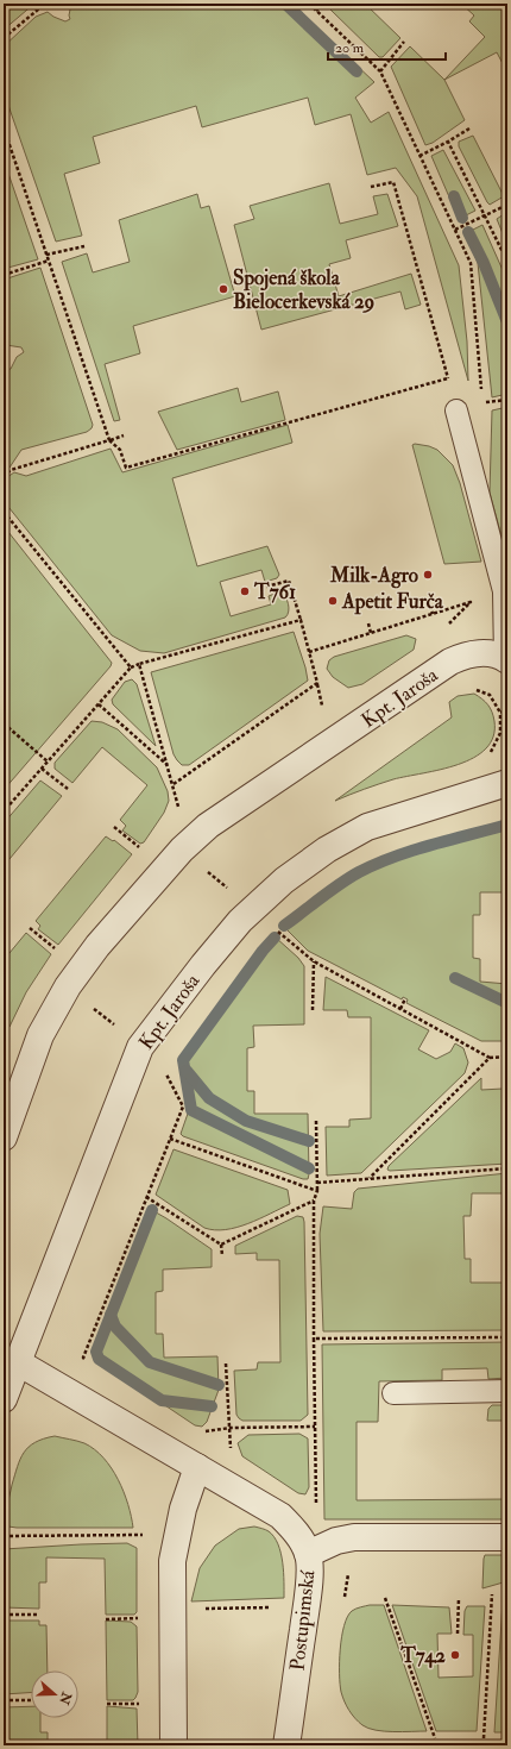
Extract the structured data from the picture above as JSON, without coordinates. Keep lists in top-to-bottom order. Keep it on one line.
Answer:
{"streets":{"street":["Kpt. Jaroša","Postupimská"]},"crossings":[["Kpt. Jaroša","Postupimská"]],"places":["Spojená škola Bielocerkevská 29","Milk-Agro","T761","Apetit Furča","T742"],"scale_bar":"20 m","north":"right"}
